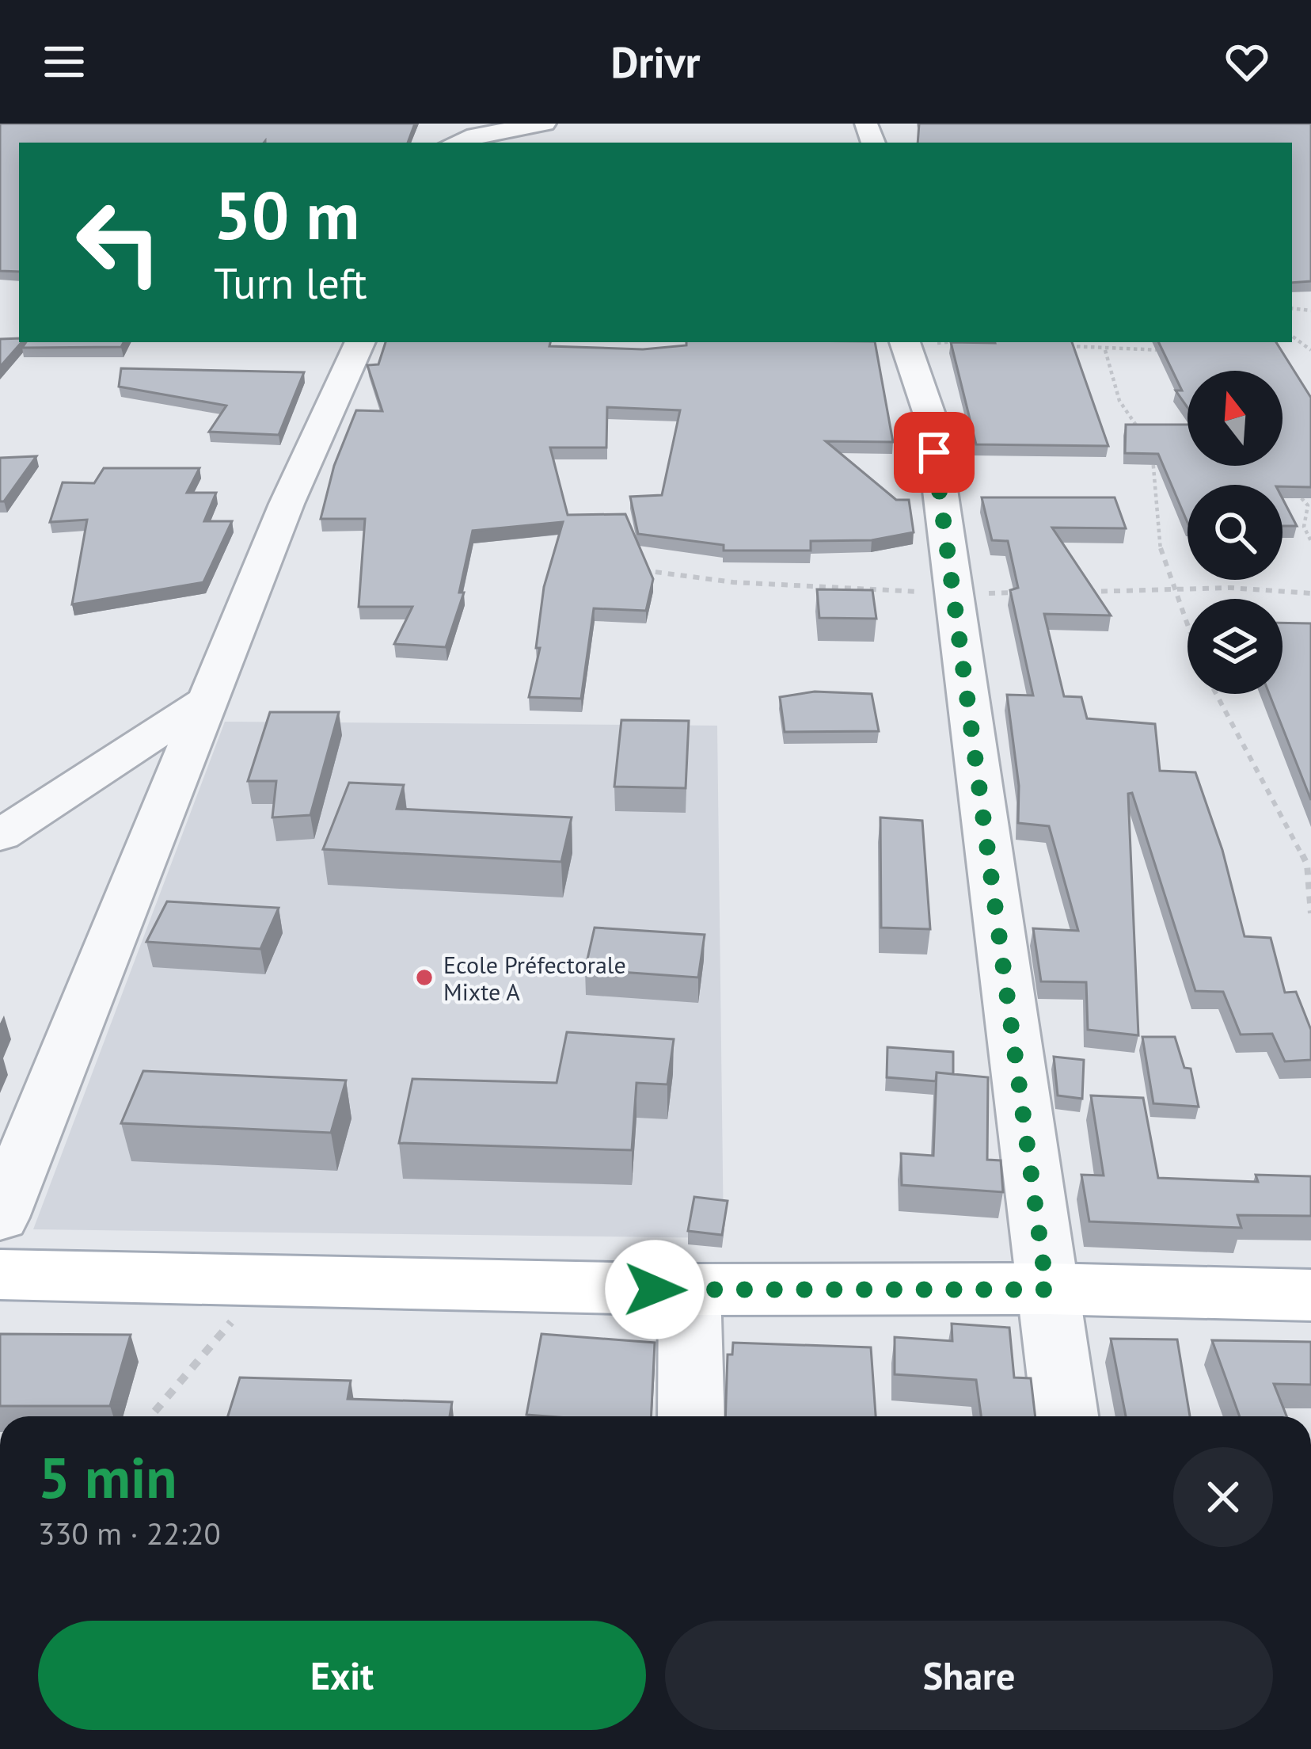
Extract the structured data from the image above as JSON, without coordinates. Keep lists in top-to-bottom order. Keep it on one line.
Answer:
{"places":["Ecole Préfectorale Mixte A"],"north":"top","page":{"header":"Drivr","turn":["50 m","Turn left"],"heading":["5 min","330 m · 22:20"],"buttons":["Exit","Share"]}}
